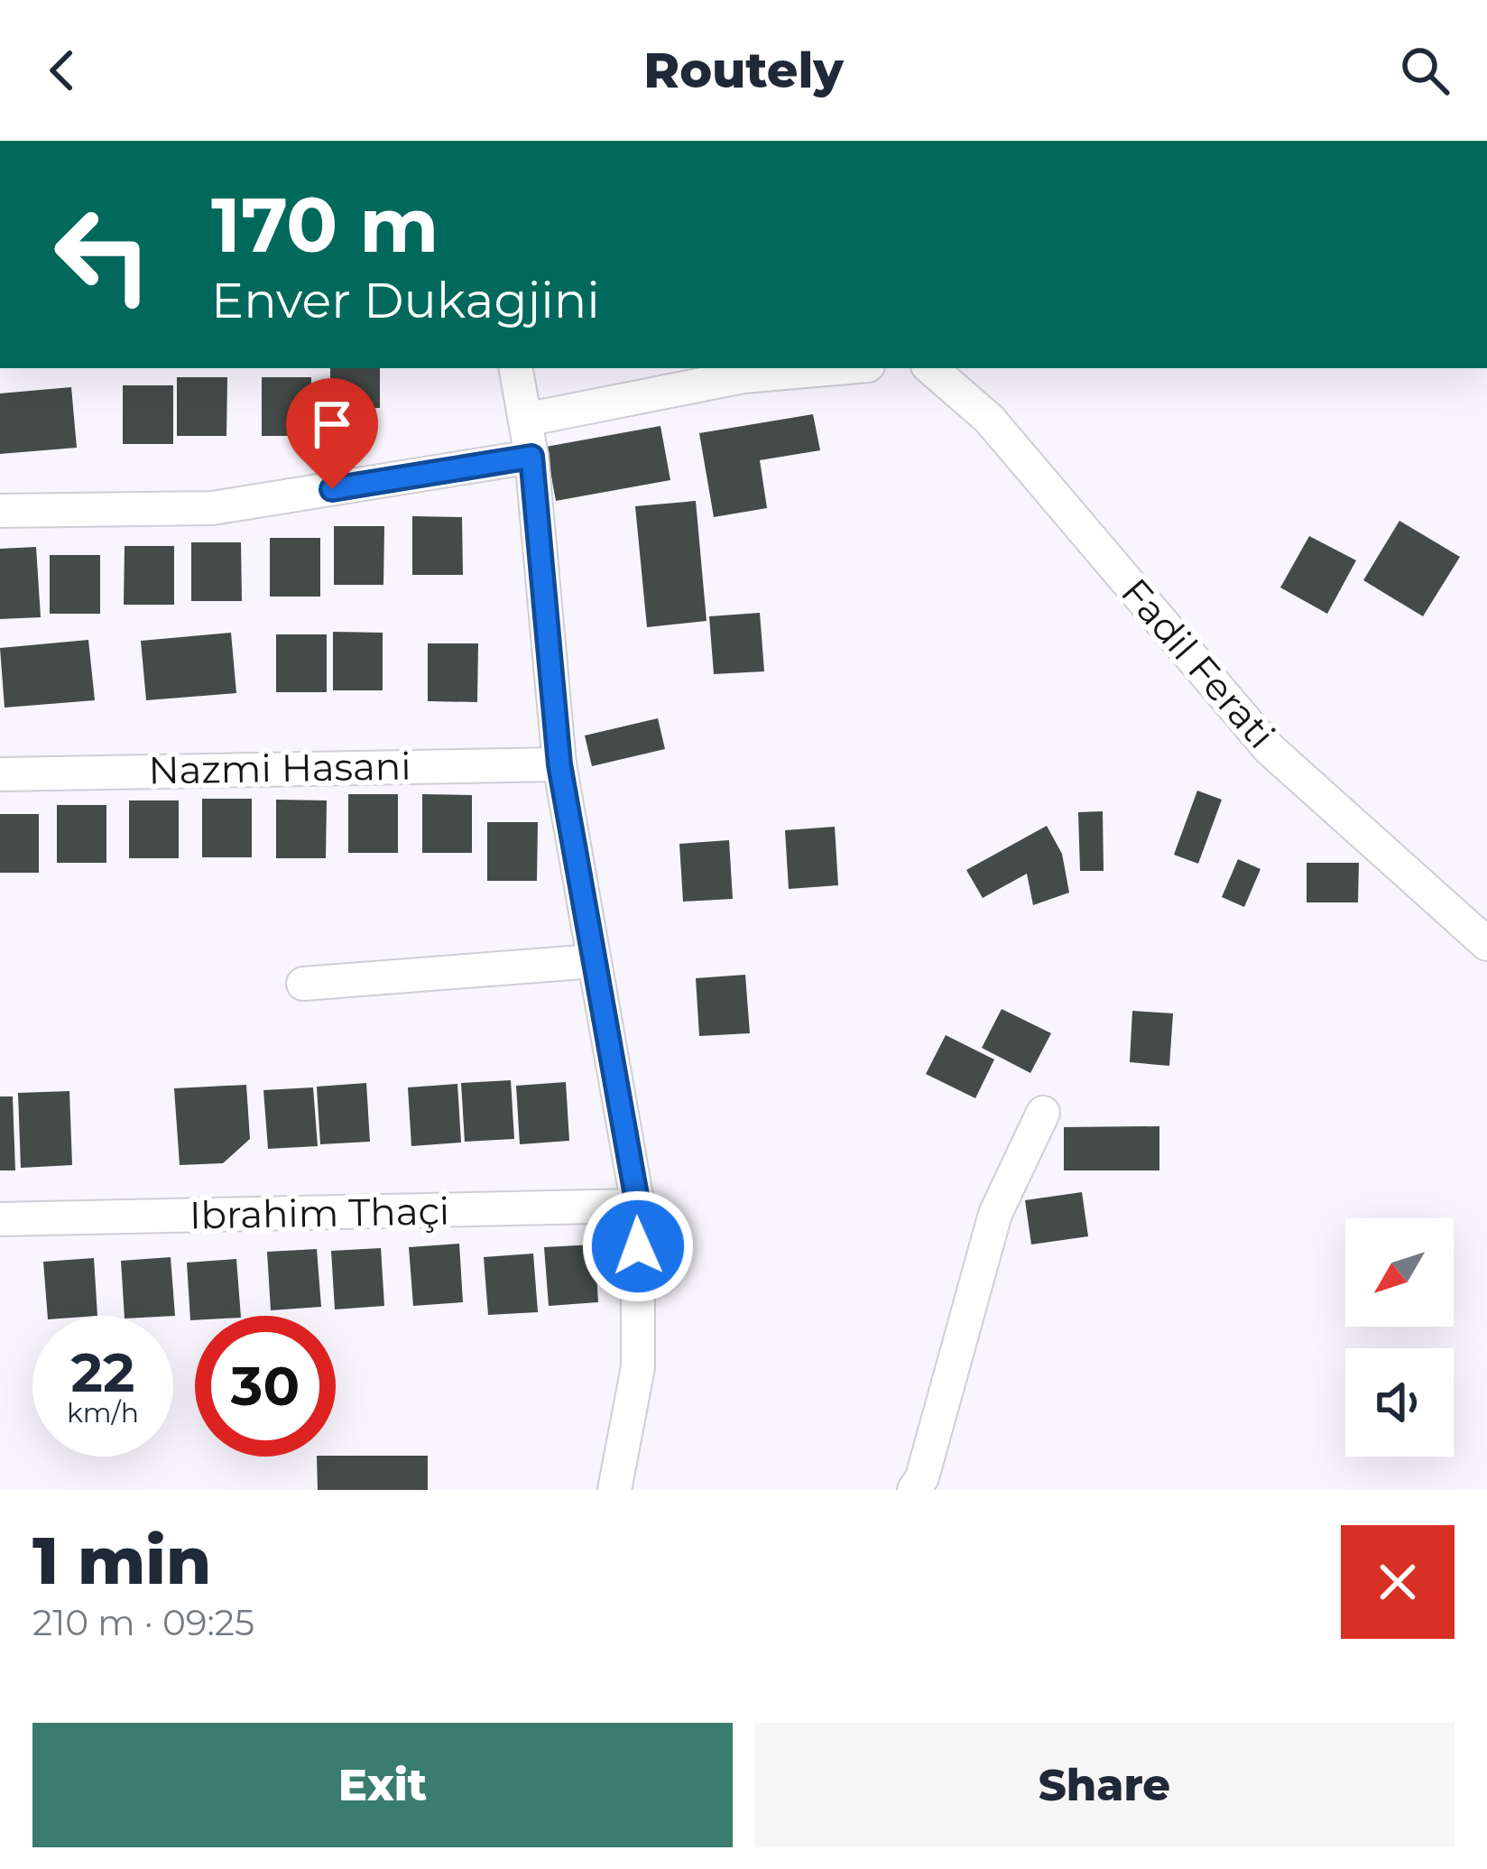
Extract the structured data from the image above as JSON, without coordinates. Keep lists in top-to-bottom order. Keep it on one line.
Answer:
{"streets":{"street":["Fadil Ferati","Nazmi Hasani","Ibrahim Thaçi"]},"north":"bottom left","page":{"header":"Routely","turn":["170 m","Enver Dukagjini"],"speed":"22 km/h","limit":"30","heading":["1 min","210 m · 09:25"],"buttons":["Exit","Share"]}}
